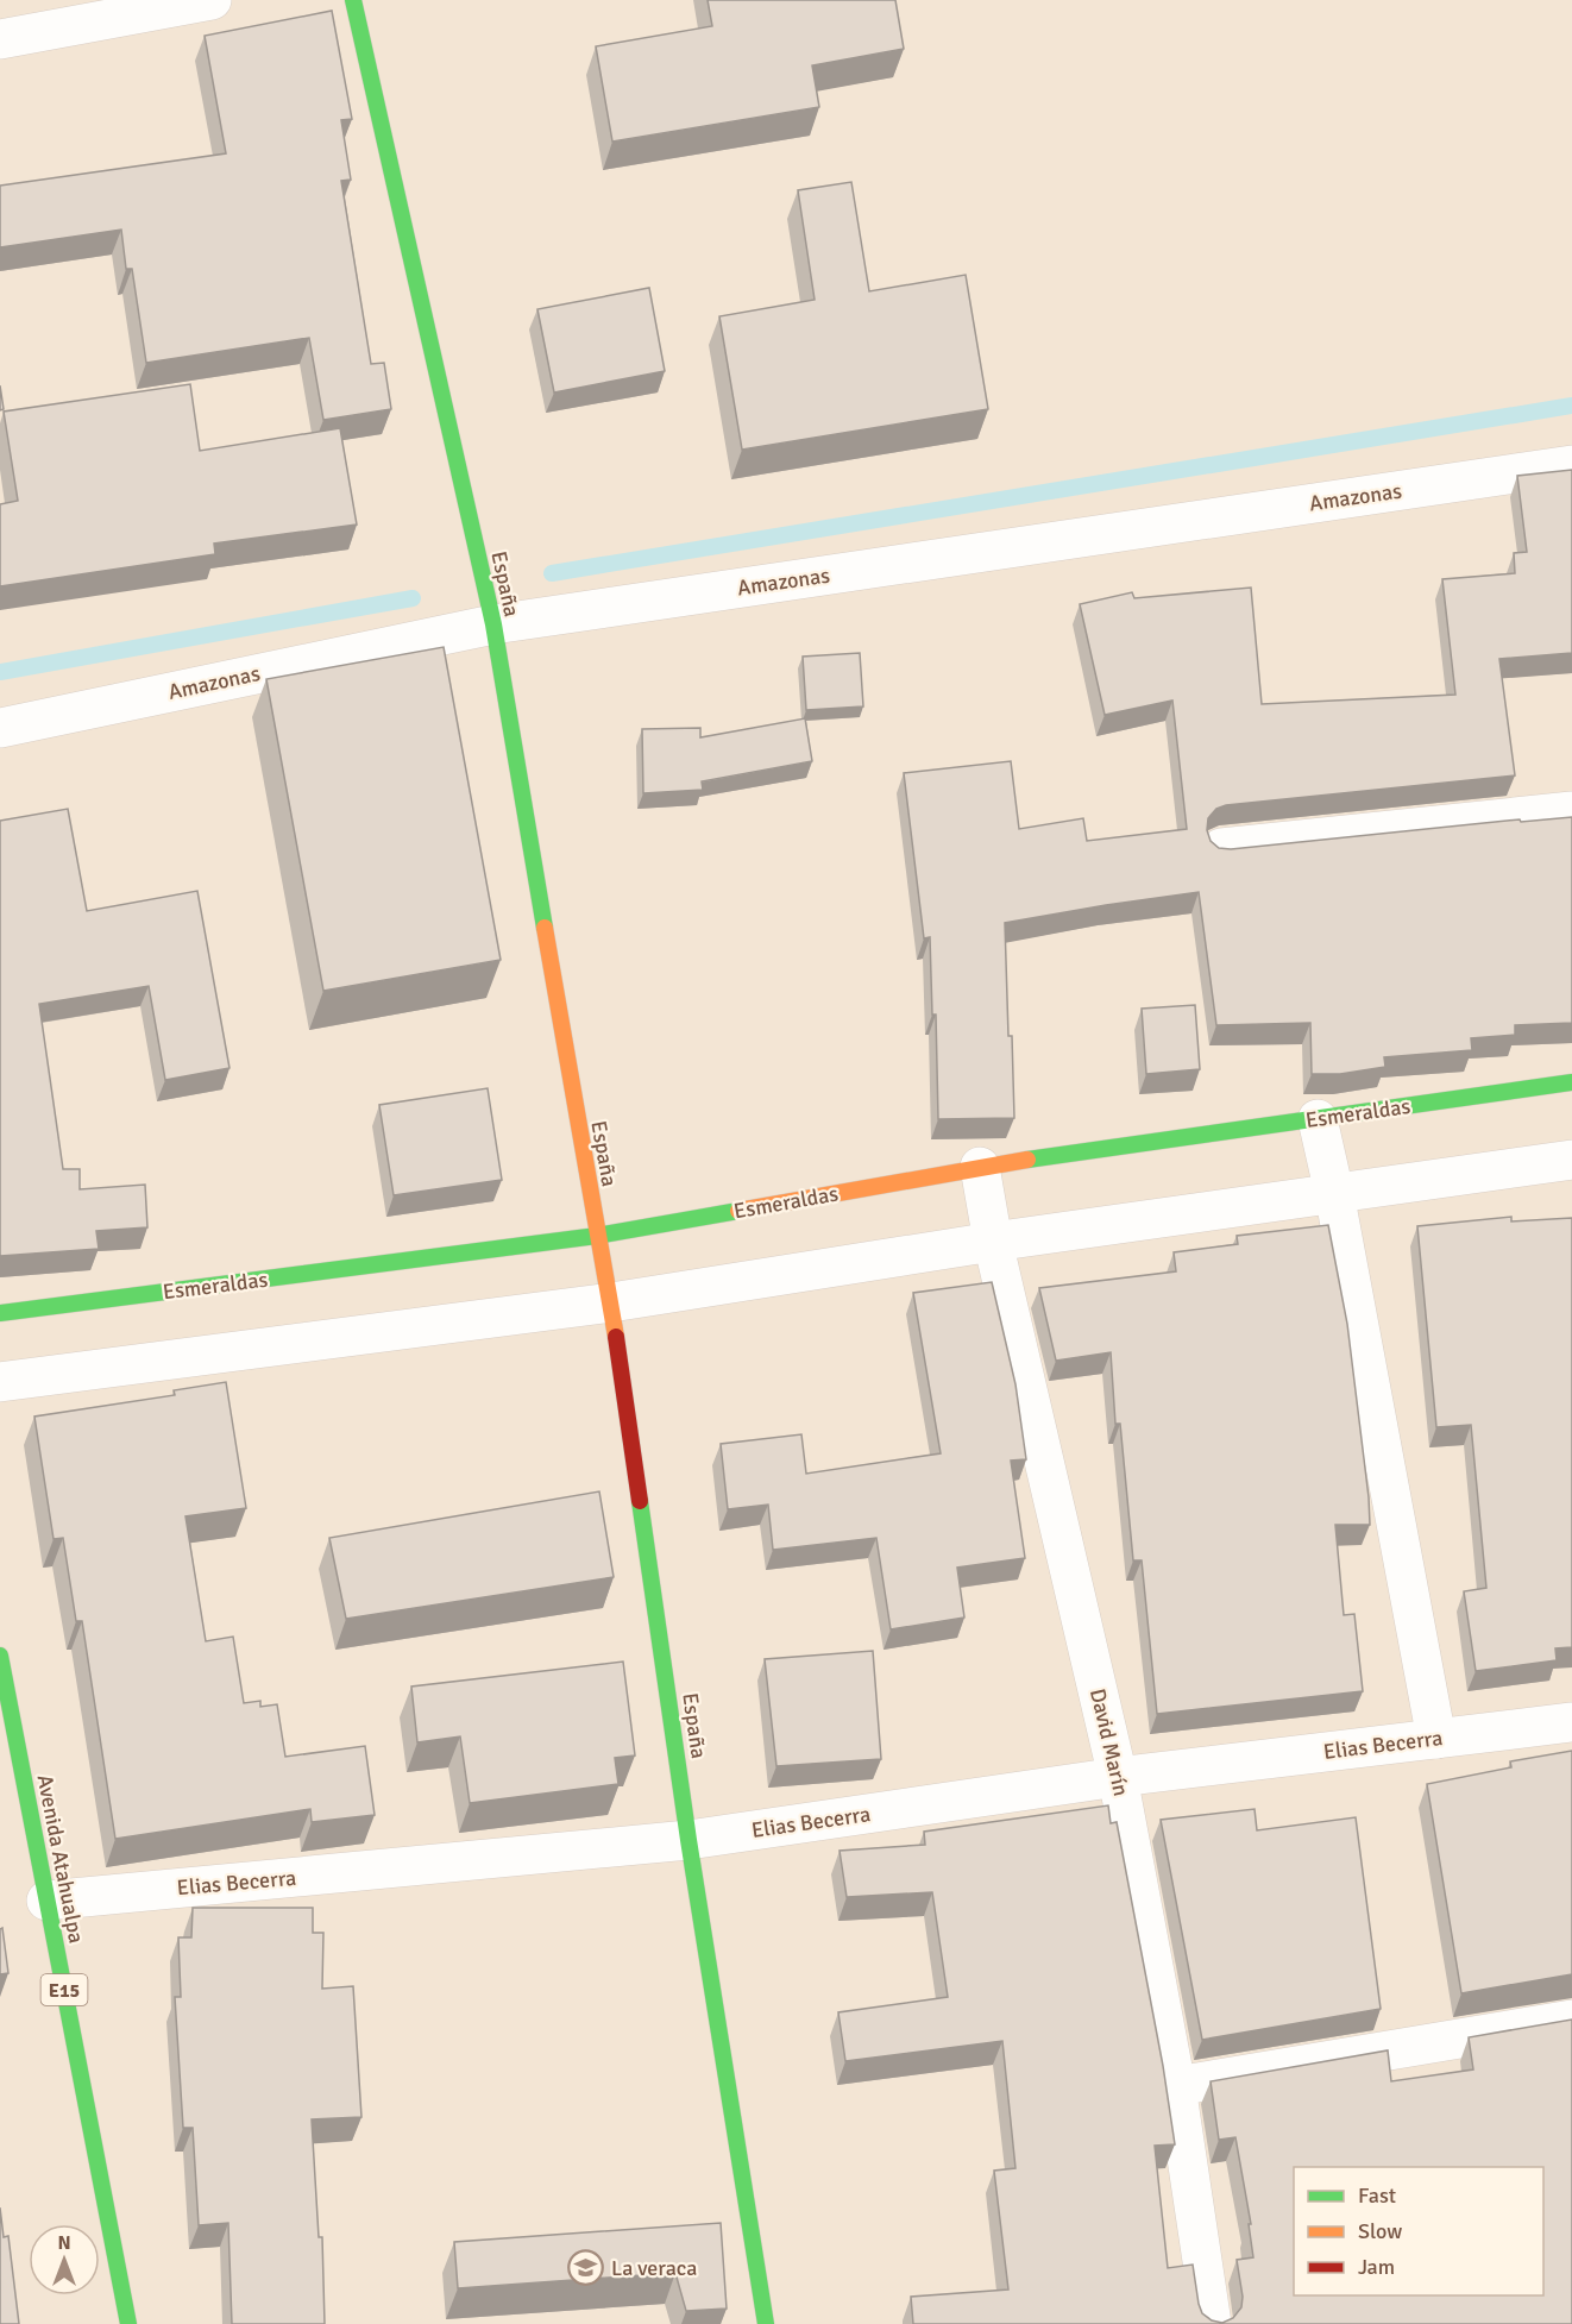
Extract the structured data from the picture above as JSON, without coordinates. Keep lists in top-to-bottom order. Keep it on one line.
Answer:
{"streets":{"main road":["España","Esmeraldas","Avenida Atahualpa","E15"],"street":["Amazonas","David Marín","Elias Becerra"]},"crossings":[["Amazonas","España"],["España","Esmeraldas"],["España","Elias Becerra"],["Esmeraldas","David Marín"],["David Marín","Elias Becerra"],["Elias Becerra","Avenida Atahualpa"]],"places":{"school or university":["La veraca"]},"legend":["Fast","Slow","Jam"],"north":"top"}
